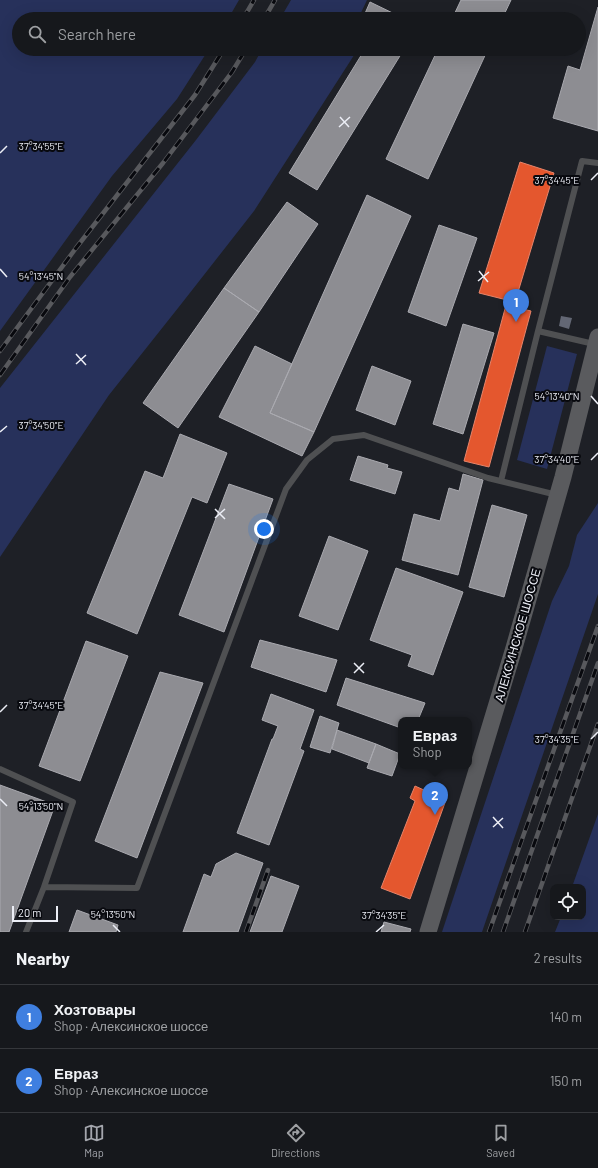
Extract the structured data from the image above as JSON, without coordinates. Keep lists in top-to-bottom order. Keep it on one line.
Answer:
{"streets":{"main road":["АЛЕКСИНСКОЕ ШОССЕ"]},"scale_bar":"20 m","page":{"search":"Search here","pins":["1","2"],"popup":["Евраз","Shop"],"scale":"20 m","heading":["Nearby","2 results"],"list":[{"mark":"1","name":"Хозтовары","note":"Shop · Алексинское шоссе","value":"140 m"},{"mark":"2","name":"Евраз","note":"Shop · Алексинское шоссе","value":"150 m"}],"nav":["Map","Directions","Saved"]},"coordinates":["37°34'55\"E","37°34'45\"E","54°13'45\"N","54°13'40\"N","37°34'50\"E","37°34'40\"E","37°34'35\"E","54°13'50\"N"]}
